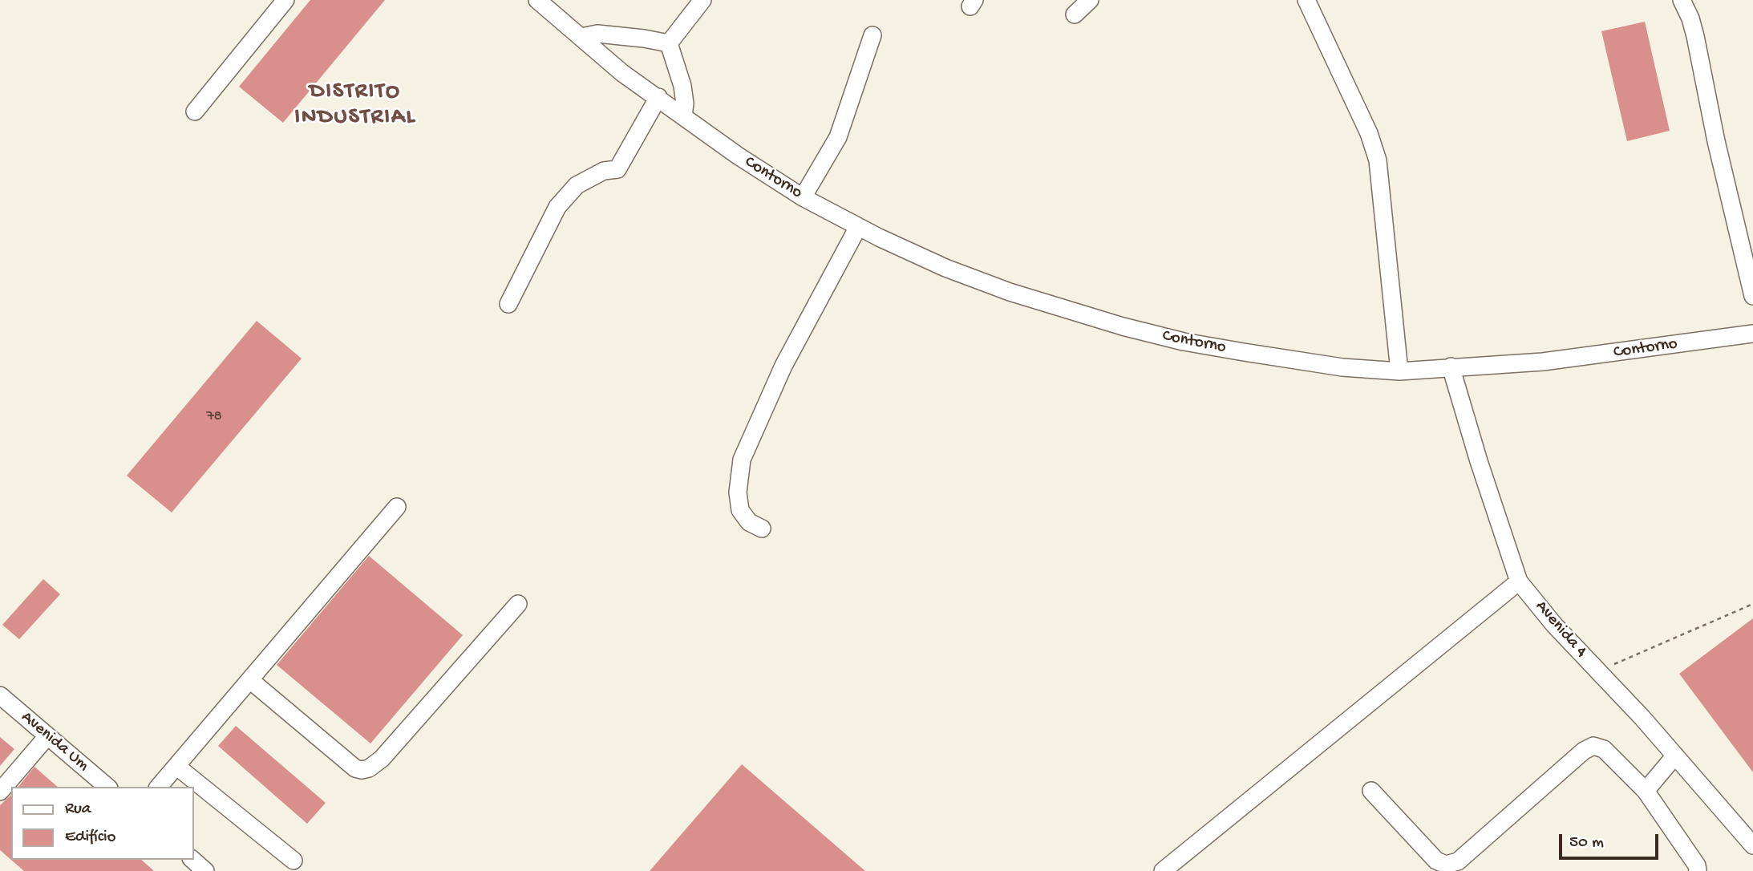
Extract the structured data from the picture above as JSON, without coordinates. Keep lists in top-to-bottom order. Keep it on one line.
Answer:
{"streets":{"street":["Contorno","Avenida 4","Avenida Um"]},"crossings":[["Contorno","Avenida 4"]],"districts":["DISTRITO INDUSTRIAL"],"house_numbers":["78"],"legend":["Rua","Edifício"],"scale_bar":"50 m"}
